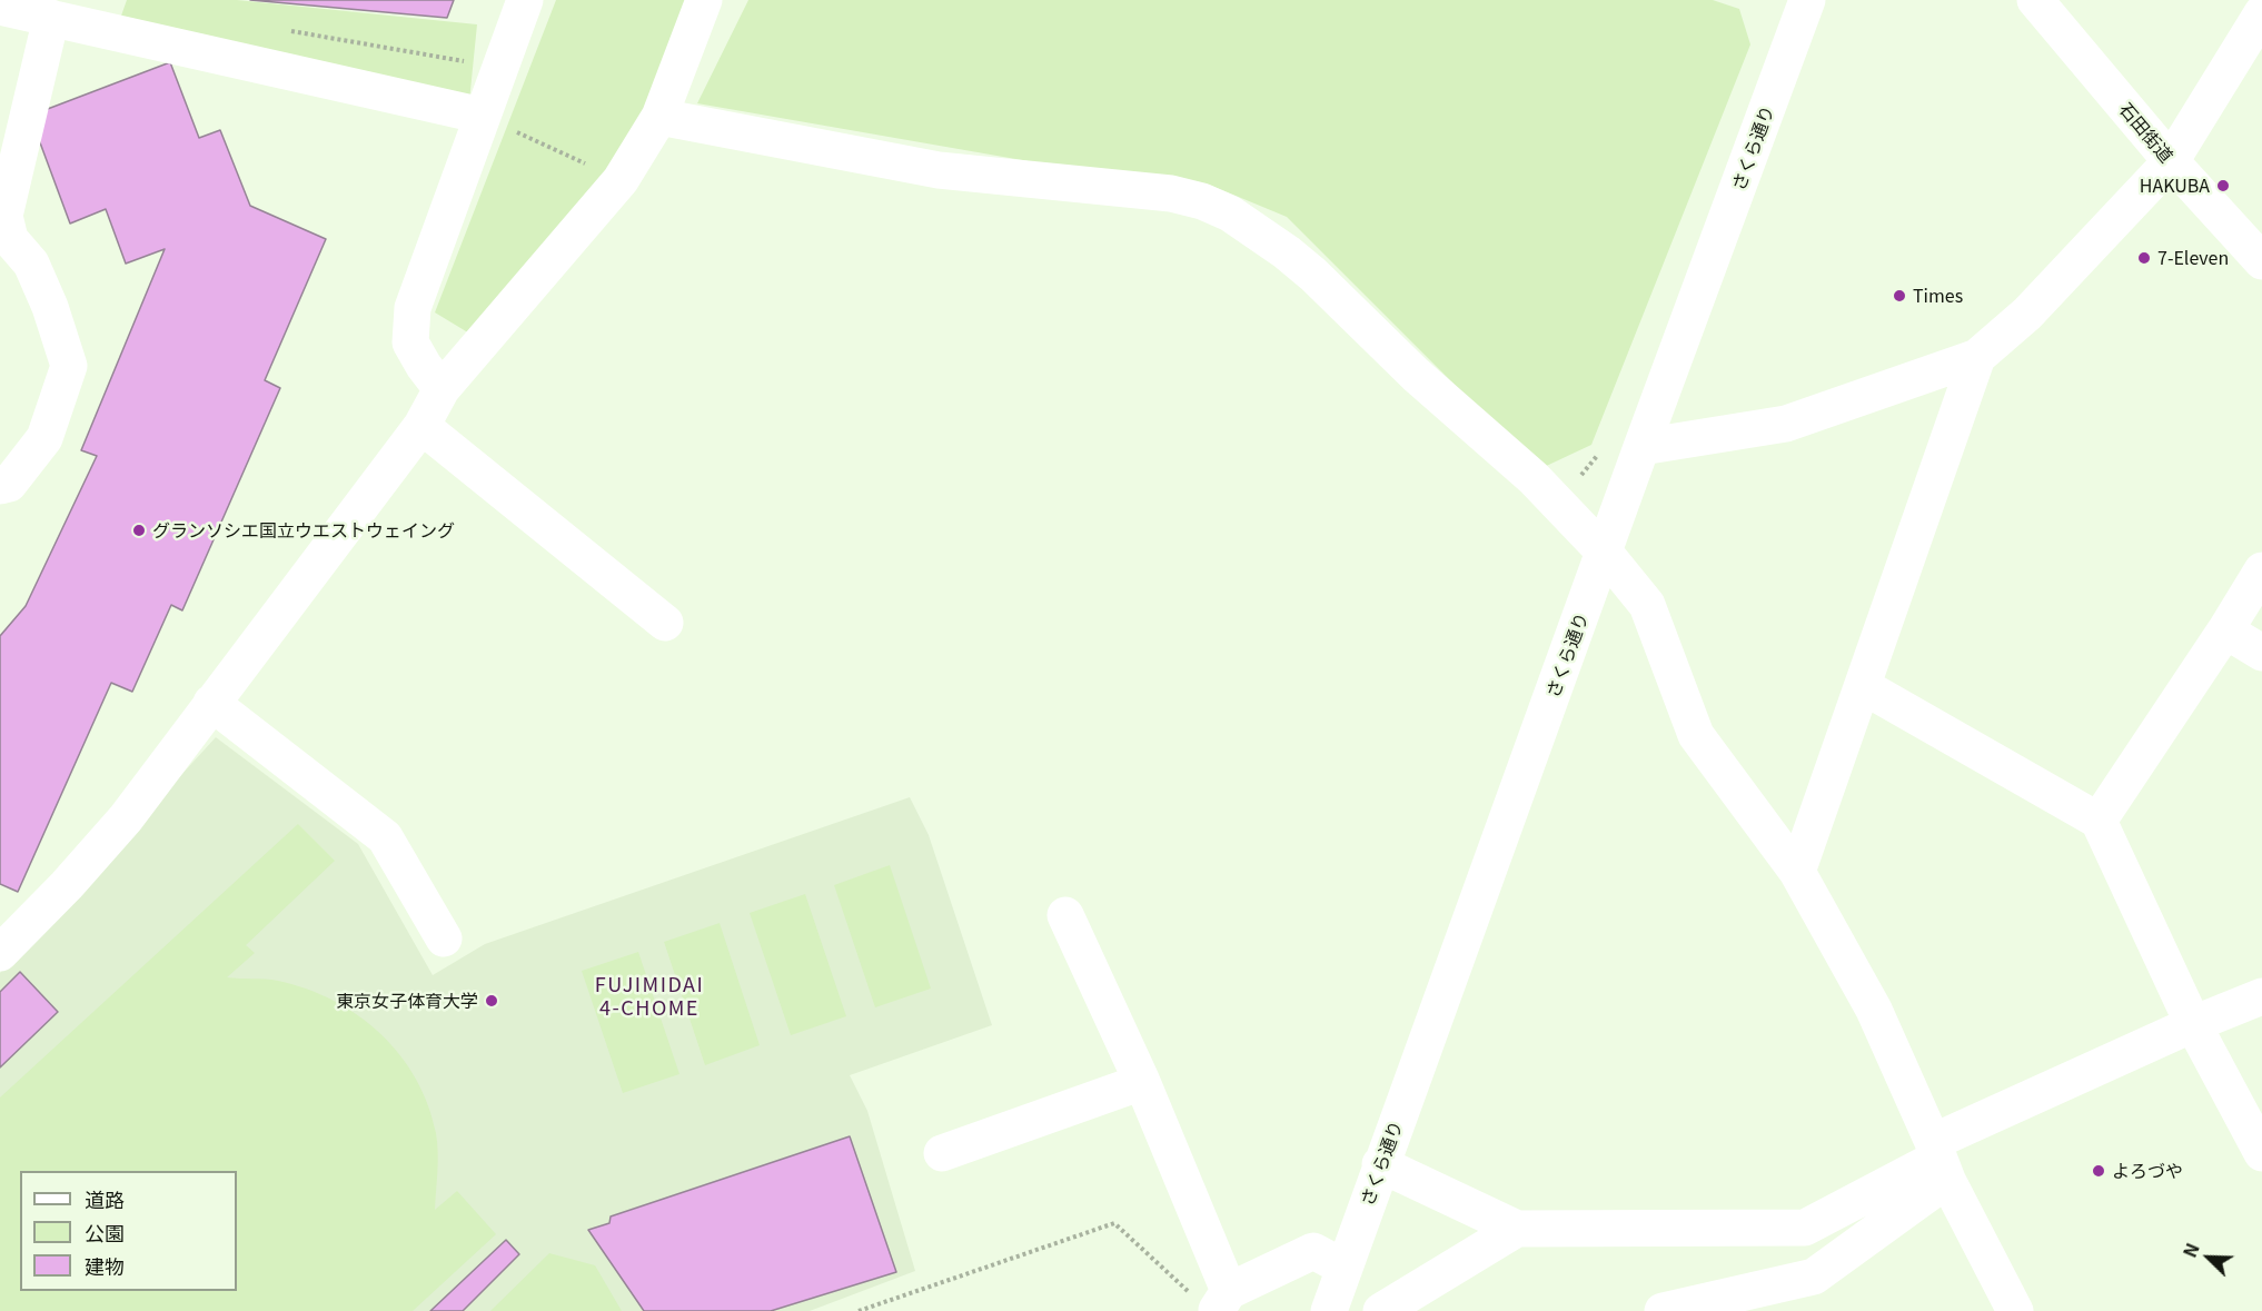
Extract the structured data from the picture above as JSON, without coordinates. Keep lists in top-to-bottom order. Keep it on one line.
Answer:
{"streets":{"street":["石田街道","さくら通り"]},"districts":["FUJIMIDAI 4-CHOME"],"places":["HAKUBA","7-Eleven","Times","グランソシエ国立ウエストウェイング","東京女子体育大学","よろづや"],"legend":["道路","公園","建物"],"north":"top left"}
